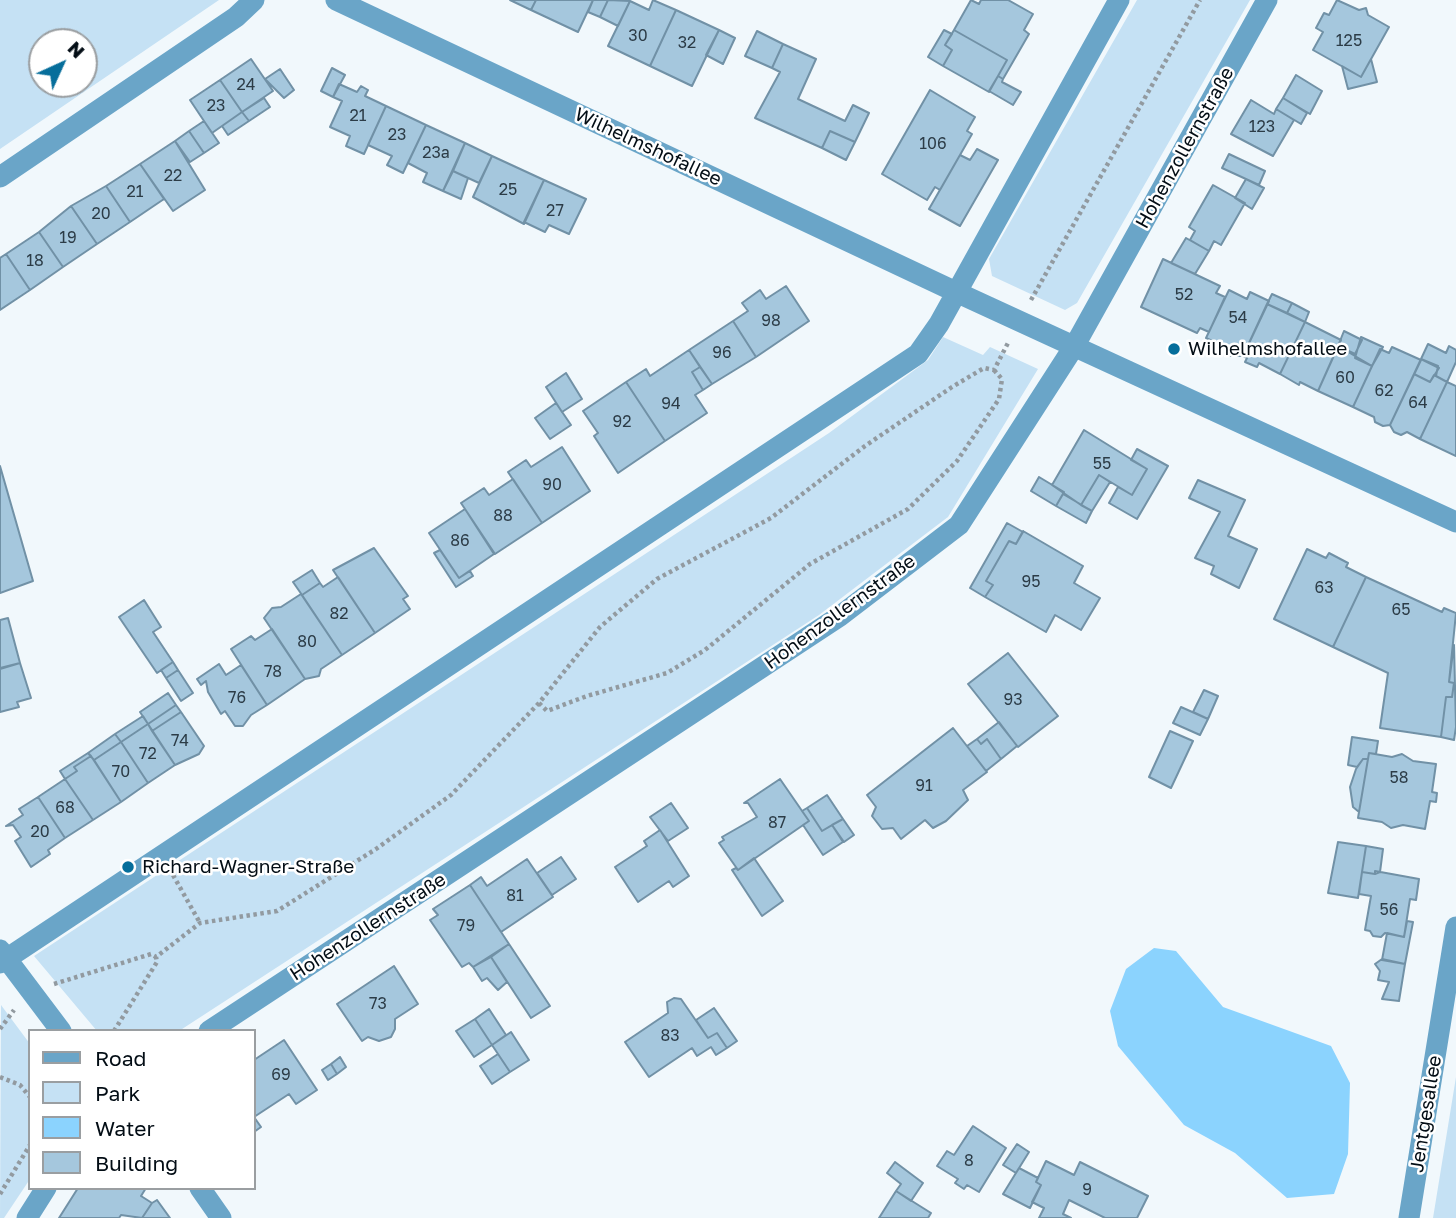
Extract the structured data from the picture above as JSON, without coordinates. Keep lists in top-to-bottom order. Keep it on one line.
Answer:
{"streets":{"street":["Wilhelmshofallee","Hohenzollernstraße","Jentgesallee"]},"crossings":[["Wilhelmshofallee","Hohenzollernstraße"]],"places":["Wilhelmshofallee","Richard-Wagner-Straße"],"house_numbers":["30","125","32","24","23","21","123","23","106","23a","22","25","21","27","20","19","18","52","54","98","96","60","62","64","94","92","55","90","88","86","95","63","65","82","80","78","76","93","74","72","70","58","91","68","87","20","81","56","79","73","83","69","8","9"],"legend":["Road","Park","Water","Building"],"north":"top right"}
